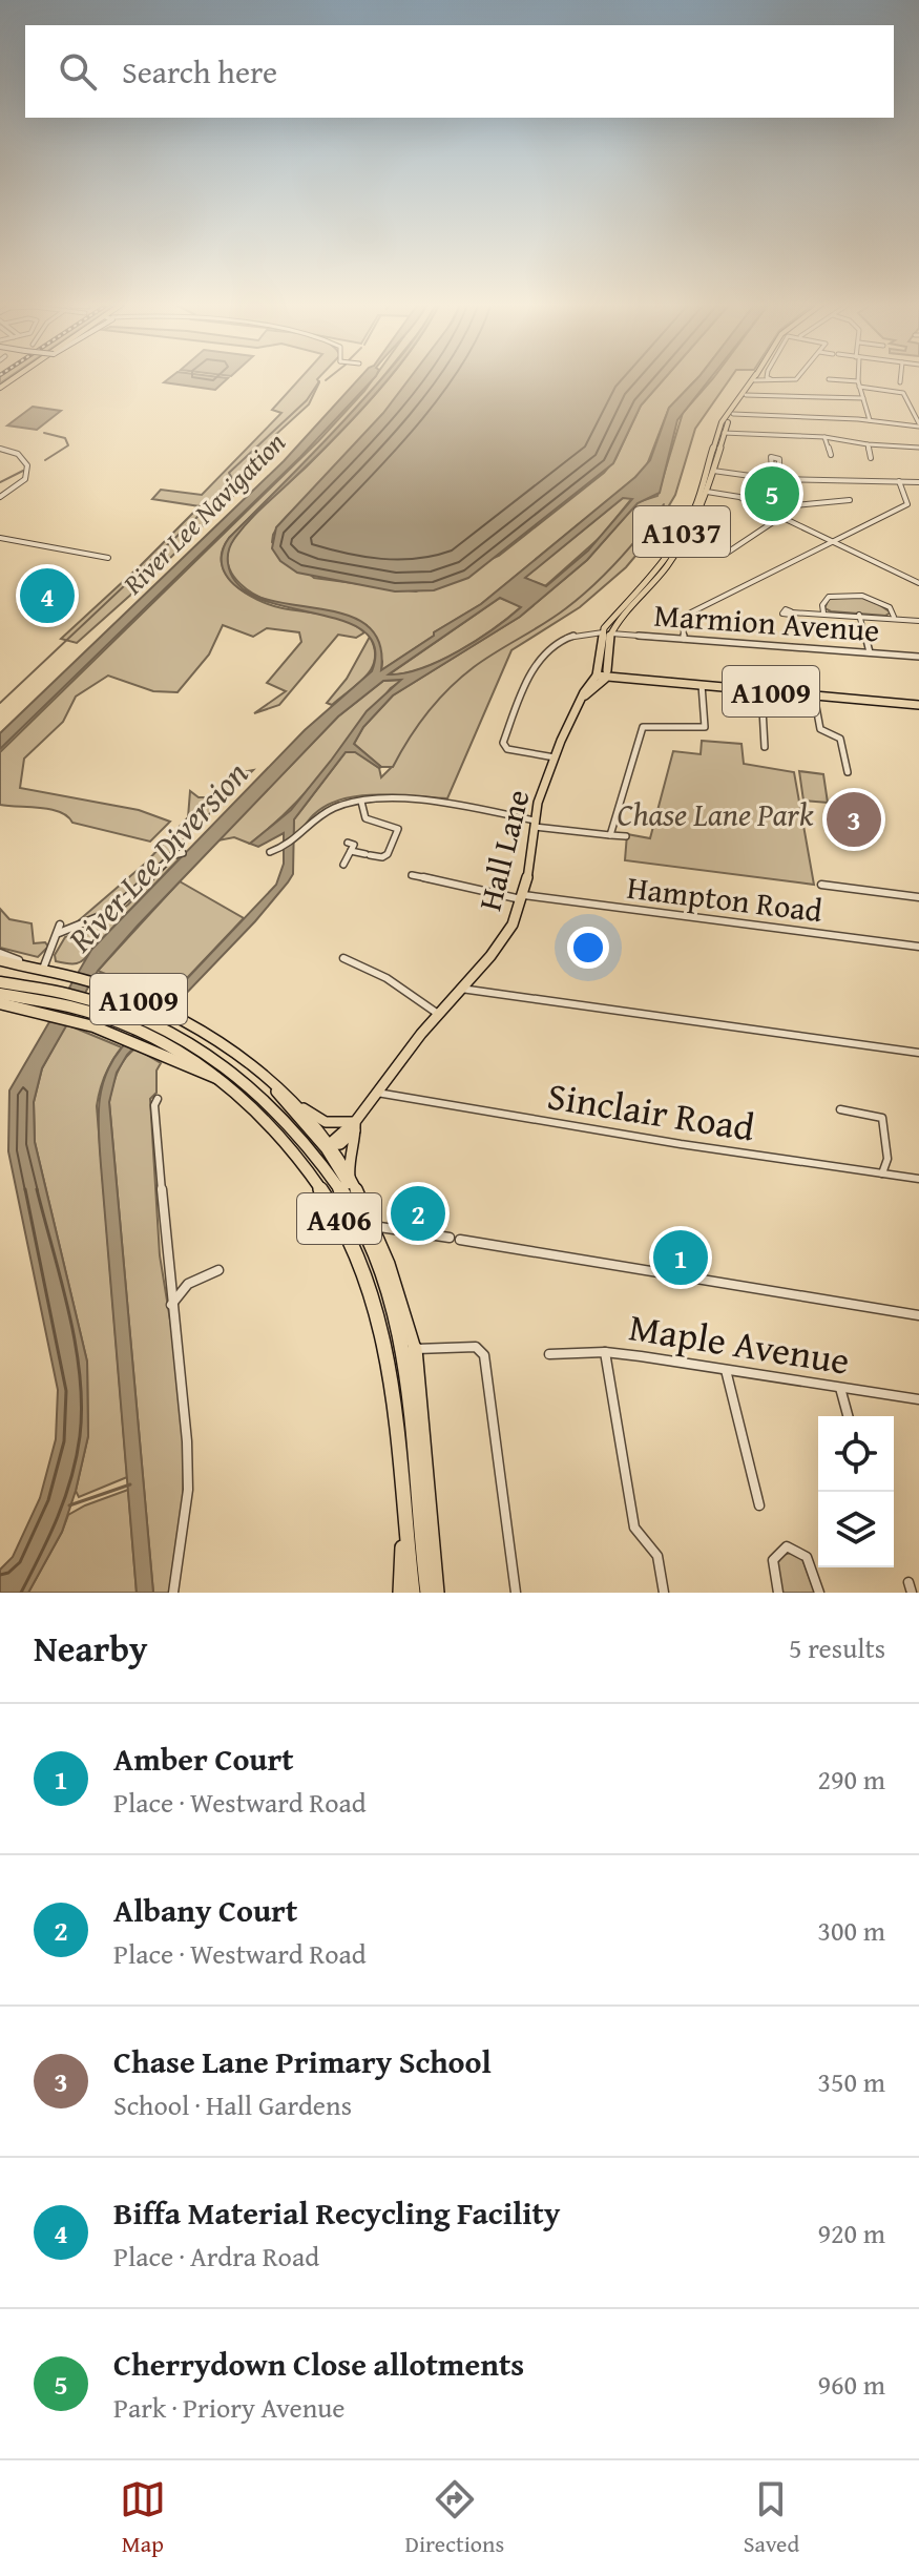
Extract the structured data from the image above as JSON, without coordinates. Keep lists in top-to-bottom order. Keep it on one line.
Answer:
{"streets":{"highway":["A406"],"main road":["A1037","A1009","Hall Lane"],"street":["Marmion Avenue","Hampton Road","Sinclair Road","Maple Avenue"]},"crossings":[["A1037","Marmion Avenue"],["A1037","A1009"],["A1037","Hall Lane"],["A1009","Hall Lane"],["Hall Lane","Hampton Road"],["Hall Lane","Sinclair Road"]],"water":["River Lee Navigation","River Lee Diversion"],"parks":["Chase Lane Park"],"page":{"search":"Search here","pins":["5","4","3","2","1"],"heading":["Nearby","5 results"],"list":[{"mark":"1","name":"Amber Court","note":"Place · Westward Road","value":"290 m"},{"mark":"2","name":"Albany Court","note":"Place · Westward Road","value":"300 m"},{"mark":"3","name":"Chase Lane Primary School","note":"School · Hall Gardens","value":"350 m"},{"mark":"4","name":"Biffa Material Recycling Facility","note":"Place · Ardra Road","value":"920 m"},{"mark":"5","name":"Cherrydown Close allotments","note":"Park · Priory Avenue","value":"960 m"}],"nav":["Map","Directions","Saved"]}}
